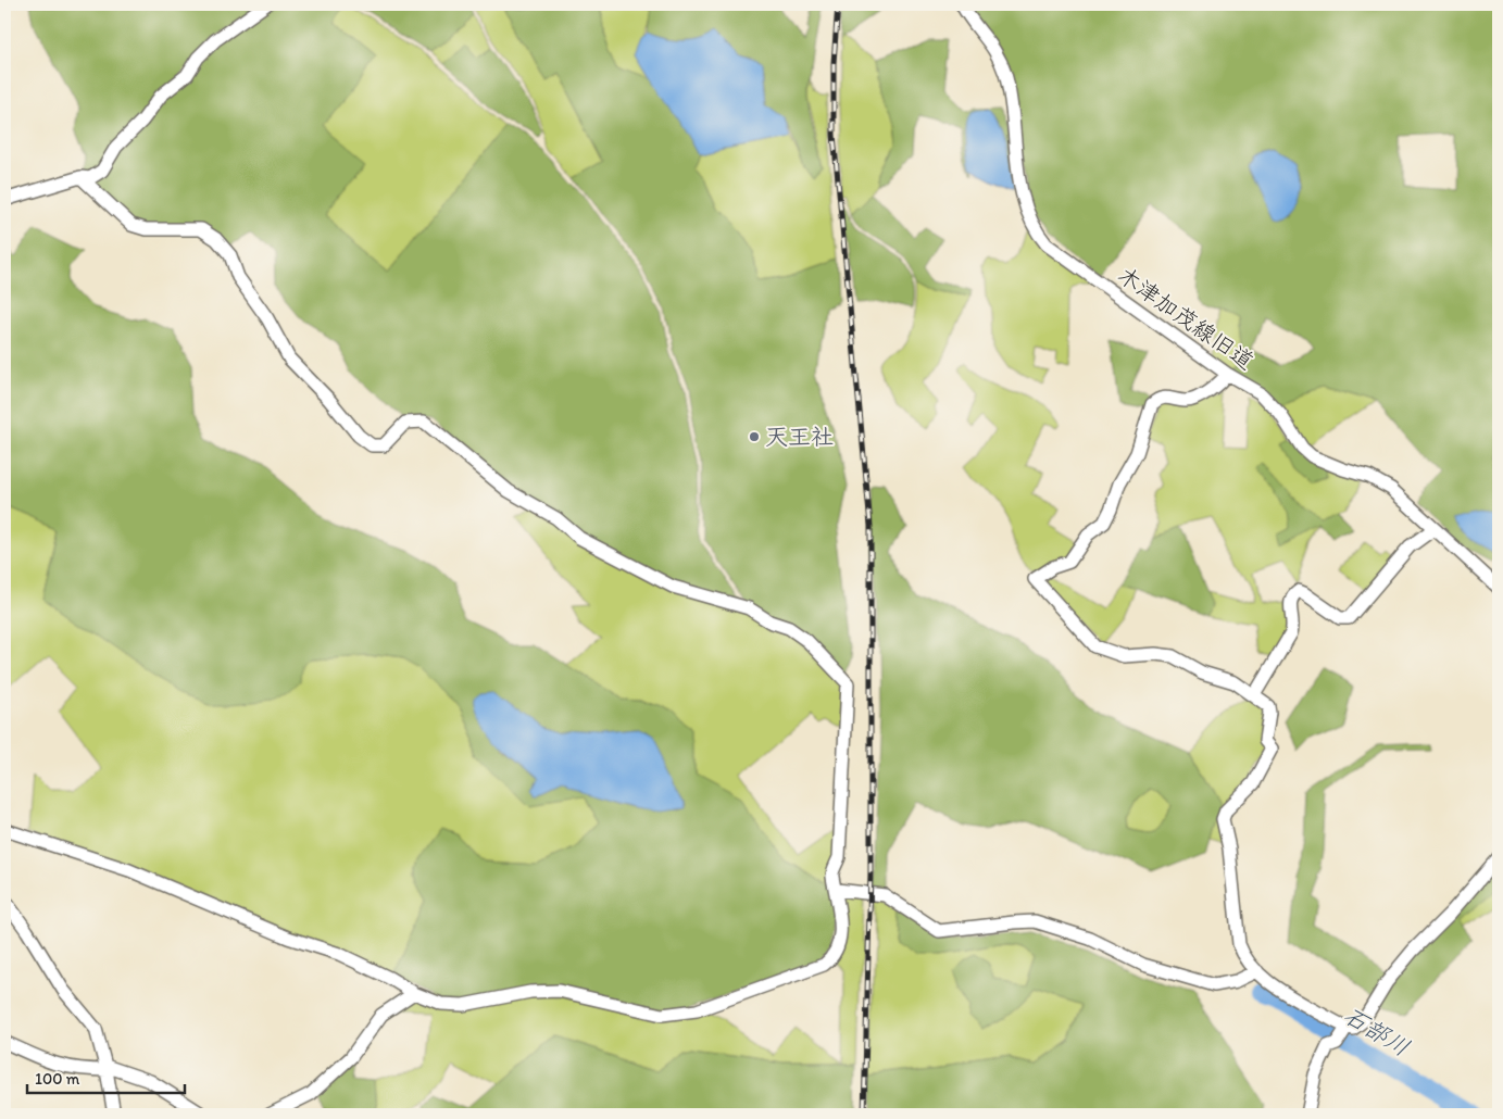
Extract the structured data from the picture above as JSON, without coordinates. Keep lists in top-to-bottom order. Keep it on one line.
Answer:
{"streets":{"street":["木津加茂線旧道"]},"water":["石部川"],"places":["天王社"],"scale_bar":"100 m"}
